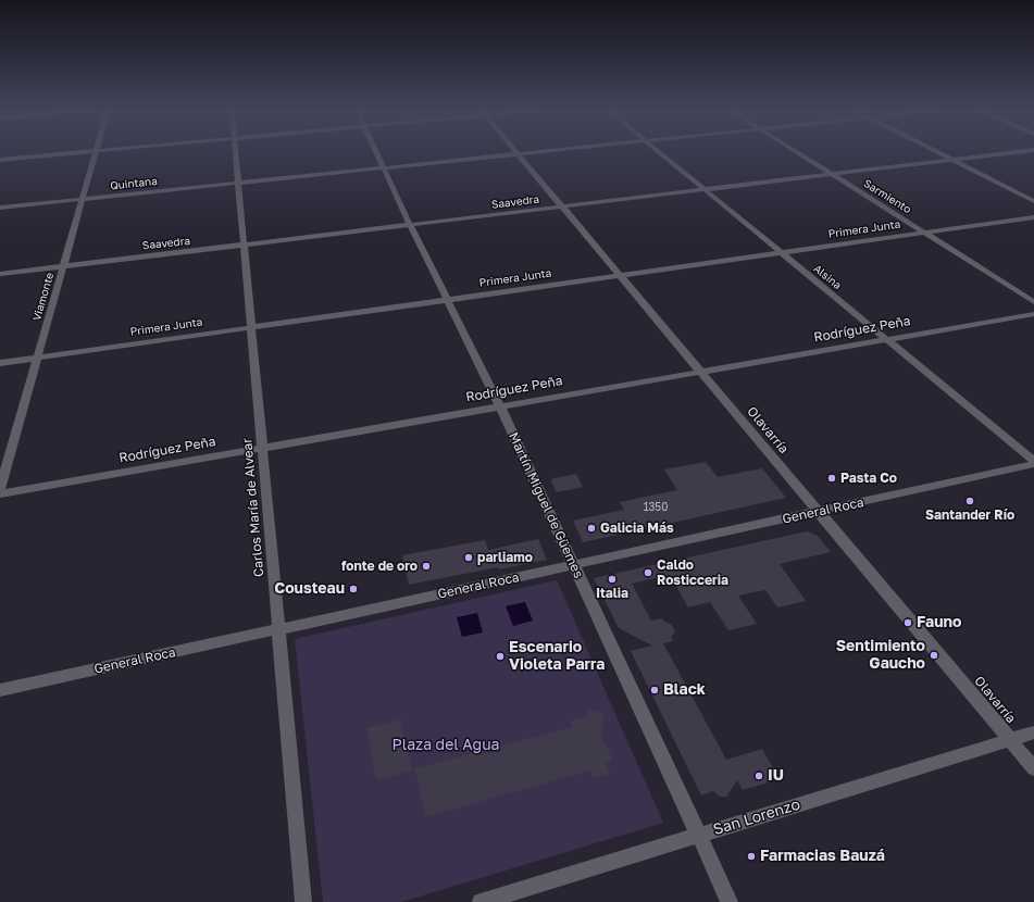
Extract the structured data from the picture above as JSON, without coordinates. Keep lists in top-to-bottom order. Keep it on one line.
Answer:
{"streets":{"street":["Quintana","Sarmiento","Saavedra","Primera Junta","Alsina","Viamonte","Rodríguez Peña","Olavarría","Martín Miguel de Güemes","Carlos María de Alvear","General Roca","San Lorenzo"]},"crossings":[["Quintana","Viamonte"],["Quintana","Olavarría"],["Quintana","Martín Miguel de Güemes"],["Quintana","Carlos María de Alvear"],["Sarmiento","Saavedra"],["Sarmiento","Primera Junta"],["Saavedra","Alsina"],["Saavedra","Viamonte"],["Saavedra","Olavarría"],["Saavedra","Martín Miguel de Güemes"],["Saavedra","Carlos María de Alvear"],["Primera Junta","Alsina"],["Primera Junta","Viamonte"],["Primera Junta","Olavarría"],["Primera Junta","Martín Miguel de Güemes"],["Primera Junta","Carlos María de Alvear"],["Alsina","Rodríguez Peña"],["Rodríguez Peña","Olavarría"],["Rodríguez Peña","Martín Miguel de Güemes"],["Rodríguez Peña","Carlos María de Alvear"],["Olavarría","General Roca"],["Olavarría","San Lorenzo"],["Martín Miguel de Güemes","General Roca"],["Martín Miguel de Güemes","San Lorenzo"],["Carlos María de Alvear","General Roca"]],"parks":["Plaza del Agua"],"places":["Pasta Co","Santander Río","Galicia Más","parliamo","fonte de oro","Caldo Rosticceria","Italia","Cousteau","Fauno","Sentimiento Gaucho","Escenario Violeta Parra","Black","IU","Farmacias Bauzá"],"house_numbers":["1350"]}
